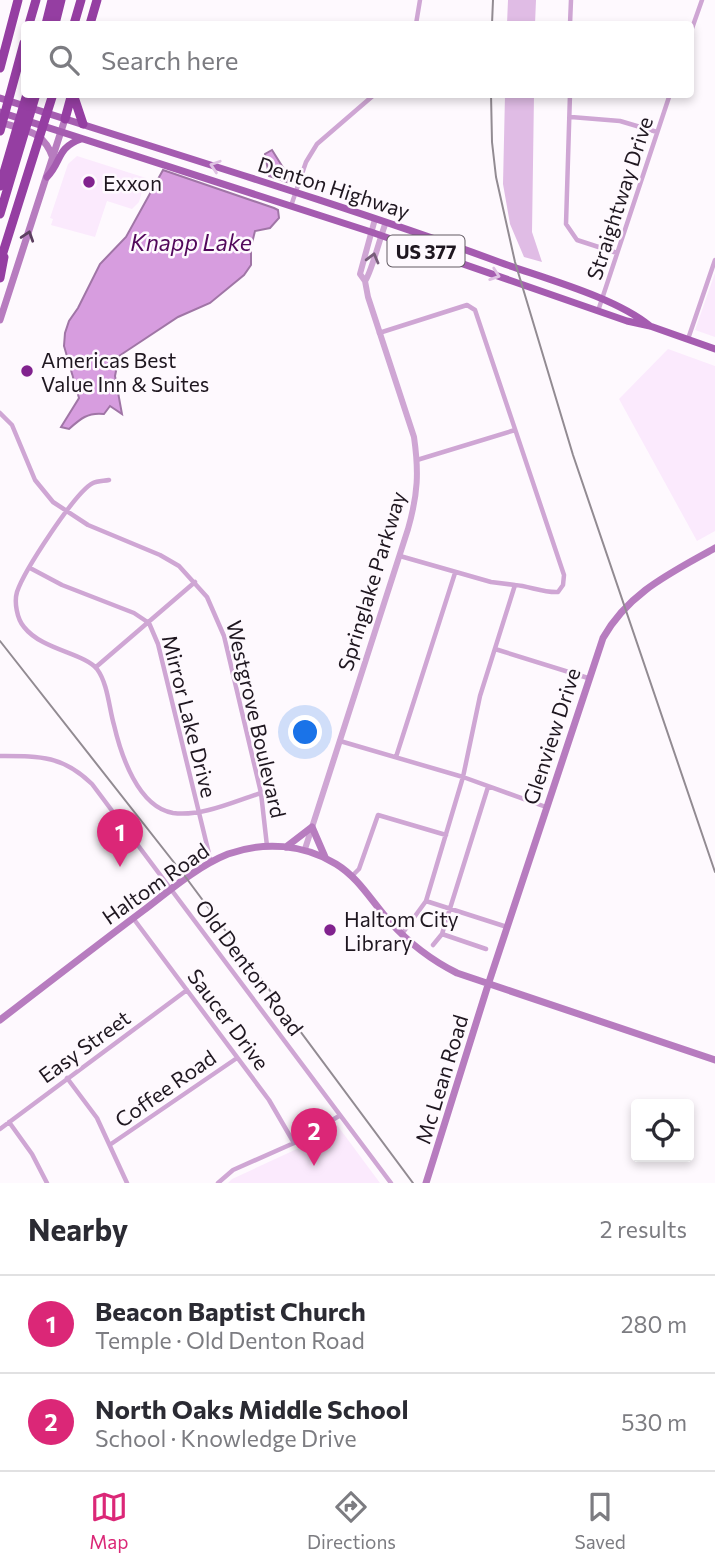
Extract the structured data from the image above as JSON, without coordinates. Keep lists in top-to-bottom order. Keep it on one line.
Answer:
{"streets":{"main road":["Denton Highway","US 377","Glenview Drive","Haltom Road","Mc Lean Road"],"street":["Straightway Drive","Springlake Parkway","Mirror Lake Drive","Westgrove Boulevard","Old Denton Road","Saucer Drive","Easy Street","Coffee Road"]},"crossings":[["Denton Highway","Straightway Drive"],["Denton Highway","Springlake Parkway"],["Springlake Parkway","Haltom Road"],["Mirror Lake Drive","Haltom Road"],["Westgrove Boulevard","Haltom Road"],["Glenview Drive","Haltom Road"],["Glenview Drive","Mc Lean Road"],["Haltom Road","Old Denton Road"],["Haltom Road","Saucer Drive"],["Haltom Road","Mc Lean Road"],["Saucer Drive","Easy Street"],["Saucer Drive","Coffee Road"]],"water":["Knapp Lake"],"places":["Exxon","Americas Best Value Inn & Suites","Haltom City Library"],"page":{"search":"Search here","pins":["1","2"],"heading":["Nearby","2 results"],"list":[{"mark":"1","name":"Beacon Baptist Church","note":"Temple · Old Denton Road","value":"280 m"},{"mark":"2","name":"North Oaks Middle School","note":"School · Knowledge Drive","value":"530 m"}],"nav":["Map","Directions","Saved"]}}
